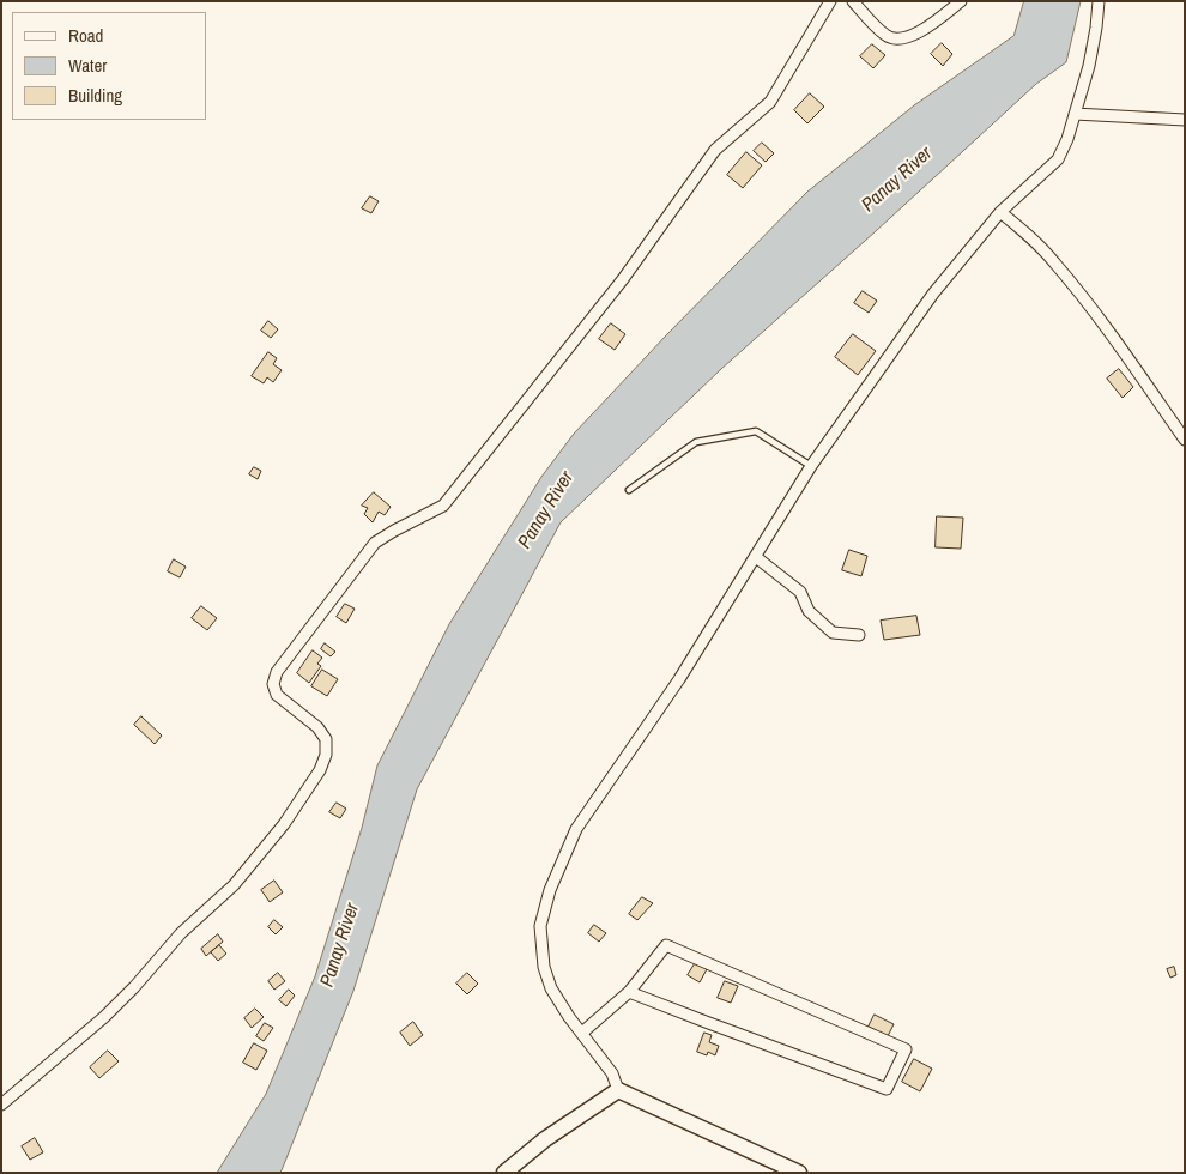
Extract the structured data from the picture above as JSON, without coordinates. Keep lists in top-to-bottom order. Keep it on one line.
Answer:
{"water":["Panay River"],"legend":["Road","Water","Building"]}
